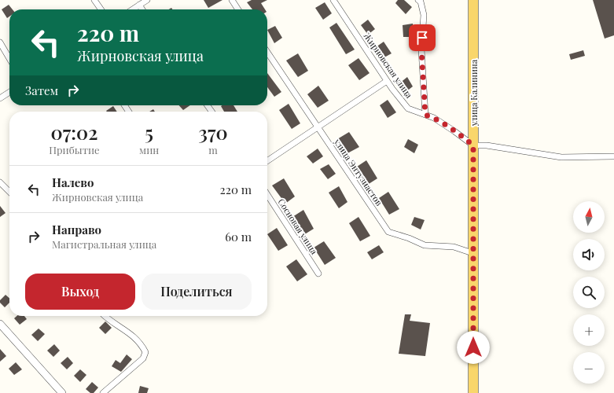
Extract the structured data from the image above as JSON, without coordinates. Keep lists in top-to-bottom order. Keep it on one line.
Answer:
{"streets":{"main road":["улица Калинина"],"street":["Жирновская улица","улица Энтузиастов","Сосновая улица"]},"crossings":[["Жирновская улица","улица Калинина"],["улица Калинина","улица Энтузиастов"]],"north":"top","page":{"turn":["220 m","Жирновская улица"],"then":"Затем","eta":["07:02","Прибытие","5","мин","370","m"],"list":[{"name":"Налево","note":"Жирновская улица","value":"220 m"},{"name":"Направо","note":"Магистральная улица","value":"60 m"}],"map_buttons":["+","−"],"buttons":["Выход","Поделиться"]}}
